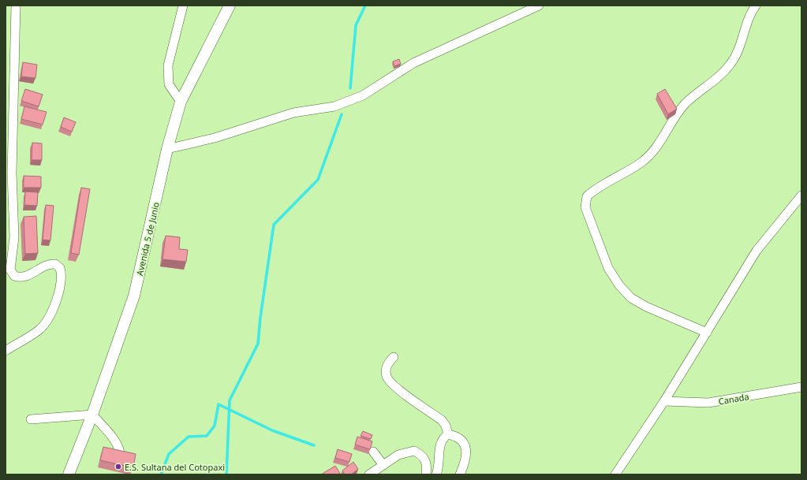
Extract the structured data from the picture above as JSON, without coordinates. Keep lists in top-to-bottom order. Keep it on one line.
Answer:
{"streets":{"main road":["Avenida 5 de Junio"],"street":["Canada"]},"places":["E.S. Sultana del Cotopaxi"]}
